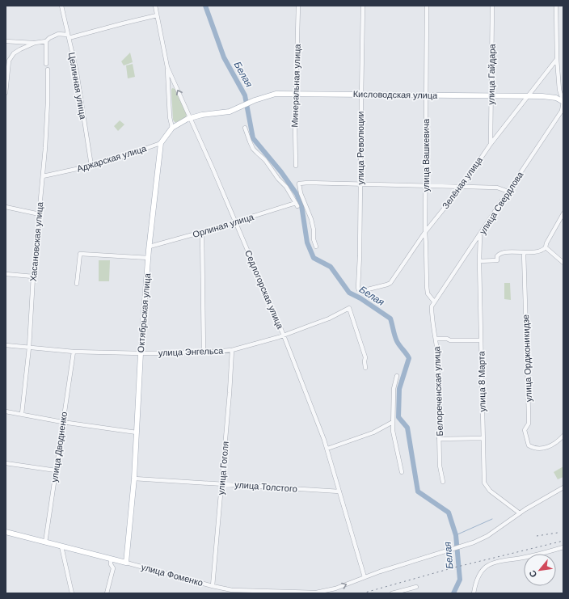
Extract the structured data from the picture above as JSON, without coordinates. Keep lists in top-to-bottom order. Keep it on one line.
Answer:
{"streets":{"main road":["Кисловодская улица","Октябрьская улица","улица Фоменко"],"street":["улица Гайдара","Целинная улица","Минеральная улица","улица Революции","улица Вашкевича","Аджарская улица","Зелёная улица","улица Свердлова","Орлиная улица","Хасановская улица","Седлогорская улица","улица Энгельса","улица Орджоникидзе","улица 8 Марта","Белореченская улица","улица Дводненко","улица Гоголя","улица Толстого"]},"crossings":[["улица Гайдара","Кисловодская улица"],["улица Гайдара","Зелёная улица"],["Целинная улица","Аджарская улица"],["Минеральная улица","Кисловодская улица"],["Кисловодская улица","улица Революции"],["Кисловодская улица","улица Вашкевича"],["Кисловодская улица","Зелёная улица"],["Кисловодская улица","улица Свердлова"],["Кисловодская улица","Седлогорская улица"],["улица Революции","Зелёная улица"],["улица Вашкевича","Зелёная улица"],["улица Вашкевича","улица Свердлова"],["улица Вашкевича","Белореченская улица"],["Аджарская улица","Хасановская улица"],["Аджарская улица","Октябрьская улица"],["улица Свердлова","улица 8 Марта"],["улица Свердлова","Белореченская улица"],["Орлиная улица","Седлогорская улица"],["Орлиная улица","Октябрьская улица"],["Хасановская улица","улица Энгельса"],["Седлогорская улица","улица Энгельса"],["Седлогорская улица","улица Толстого"],["Седлогорская улица","улица Фоменко"],["Октябрьская улица","улица Энгельса"],["Октябрьская улица","улица Толстого"],["Октябрьская улица","улица Фоменко"],["улица Энгельса","улица Дводненко"],["улица Энгельса","улица Гоголя"],["улица 8 Марта","улица Фоменко"],["улица Дводненко","улица Фоменко"],["улица Гоголя","улица Толстого"],["улица Гоголя","улица Фоменко"]],"water":["Белая"],"north":"bottom left"}
